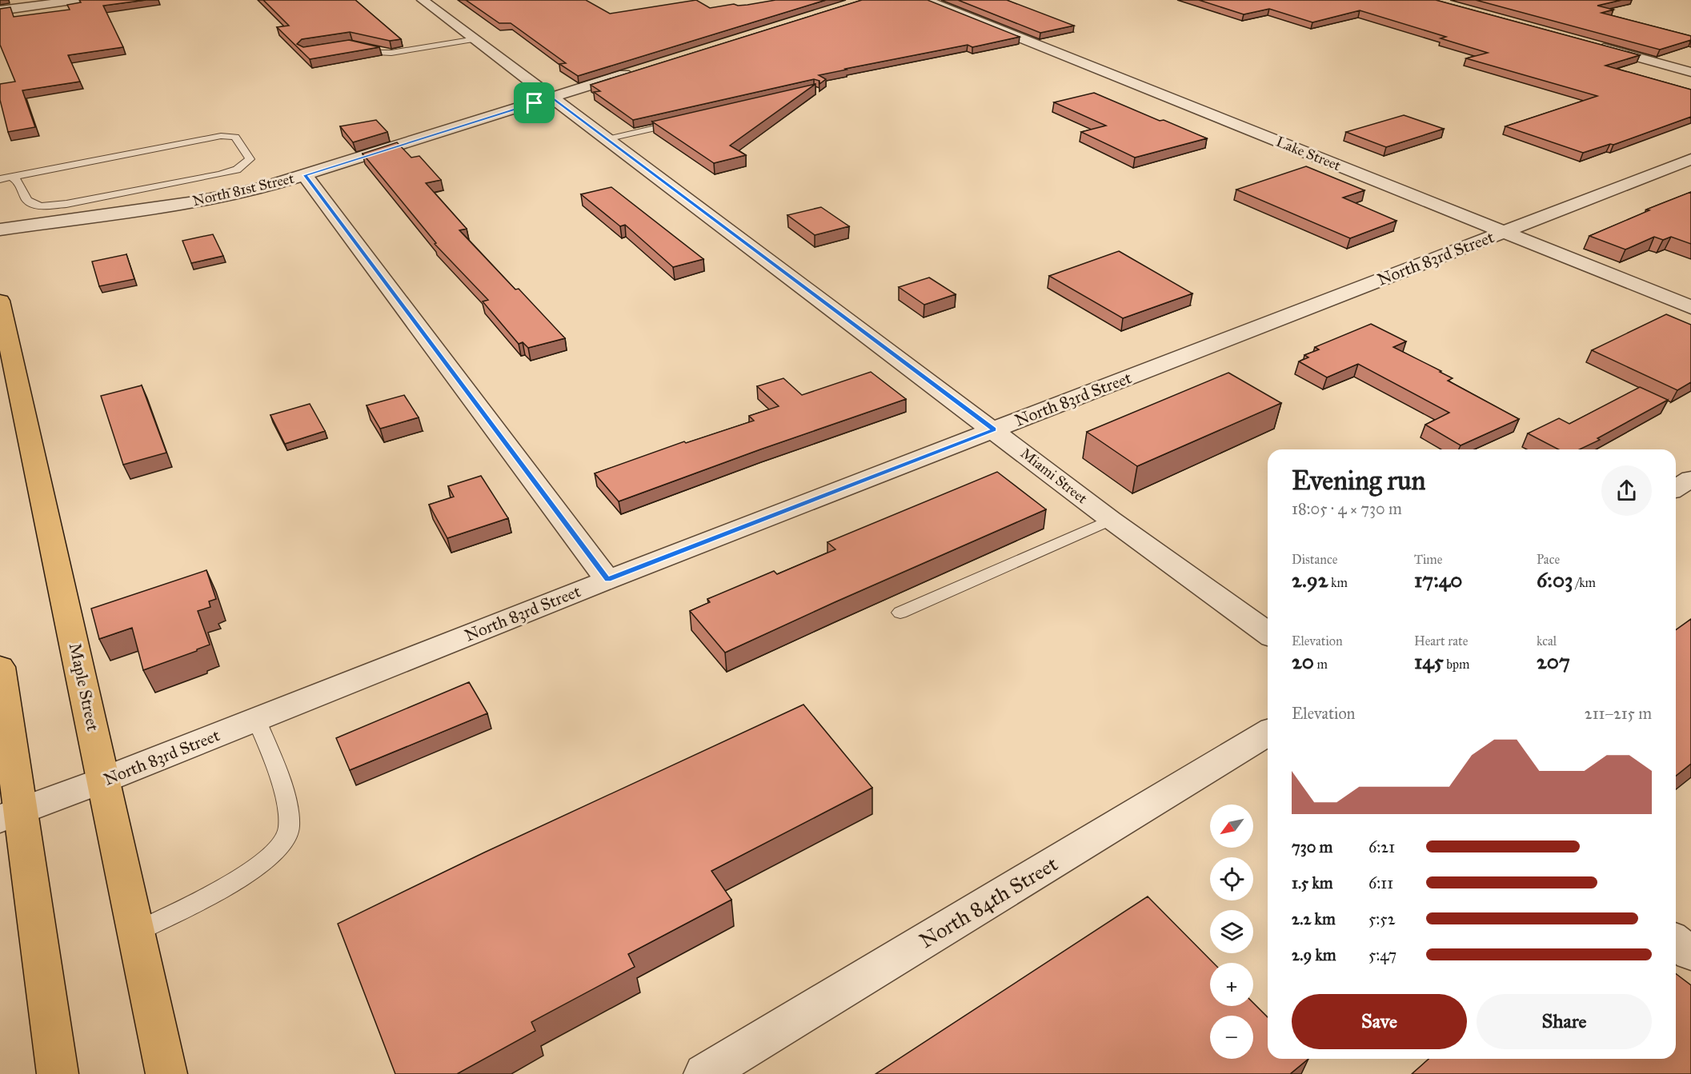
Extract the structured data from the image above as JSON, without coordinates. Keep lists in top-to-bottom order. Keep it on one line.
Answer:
{"streets":{"main road":["Maple Street"],"street":["Lake Street","North 81st Street","North 83rd Street","Miami Street","North 84th Street"]},"crossings":[["Lake Street","North 83rd Street"],["North 81st Street","Miami Street"],["North 83rd Street","Miami Street"],["North 83rd Street","Maple Street"]],"north":"bottom left","page":{"heading":["Evening run","18:05 · 4 × 730 m"],"stats":[["Distance","2.92 km"],["Time","17:40"],["Pace","6:03 /km"],["Elevation","20 m"],["Heart rate","145 bpm"],["kcal","207"]],"chart":["Elevation","211–215 m"],"map_buttons":["+","−"],"list":[{"name":"730 m","note":"6:21"},{"name":"1.5 km","note":"6:11"},{"name":"2.2 km","note":"5:52"},{"name":"2.9 km","note":"5:47"}],"buttons":["Save","Share"]}}
